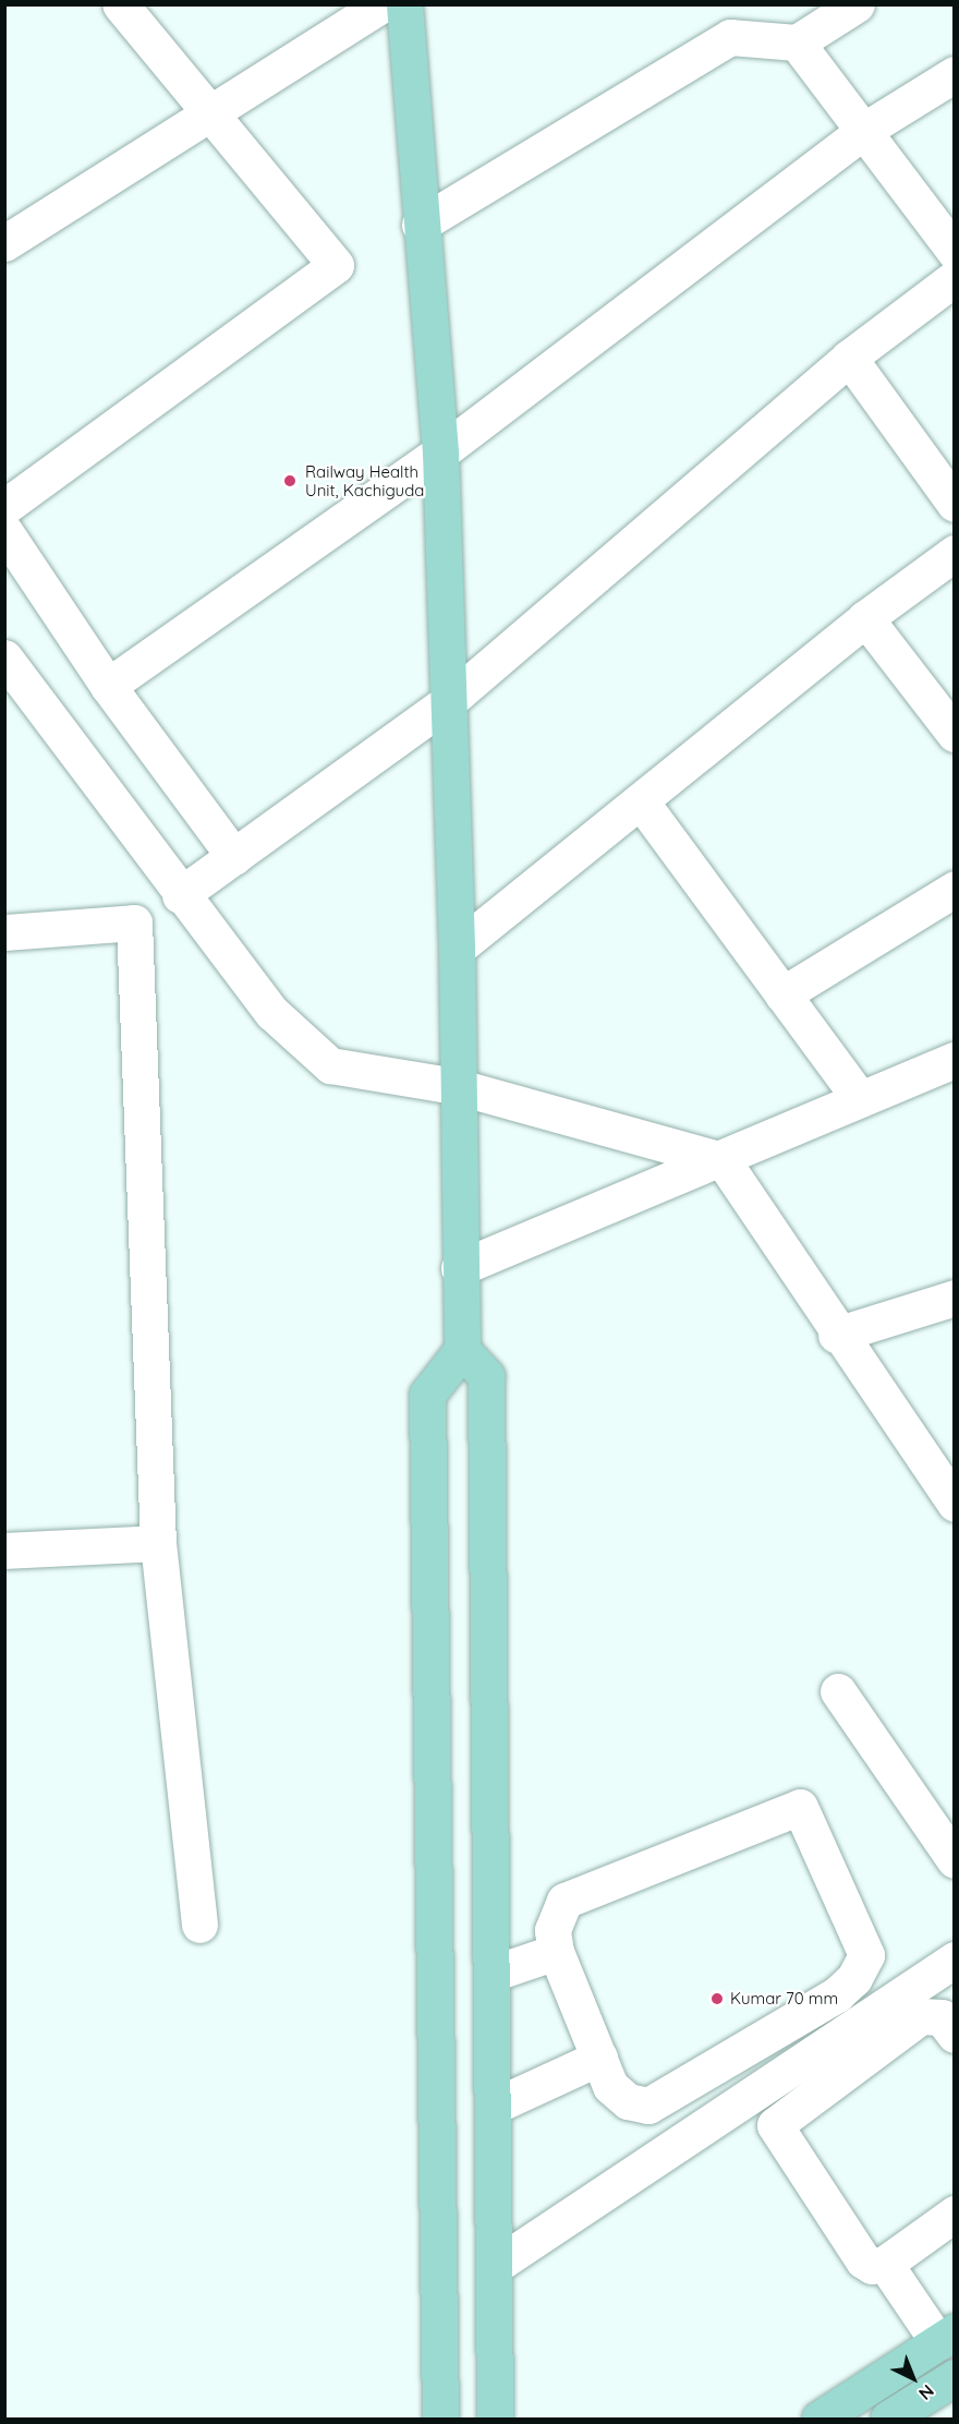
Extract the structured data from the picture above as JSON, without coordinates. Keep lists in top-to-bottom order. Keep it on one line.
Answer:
{"places":["Railway Health Unit, Kachiguda","Kumar 70 mm"],"north":"bottom right"}
